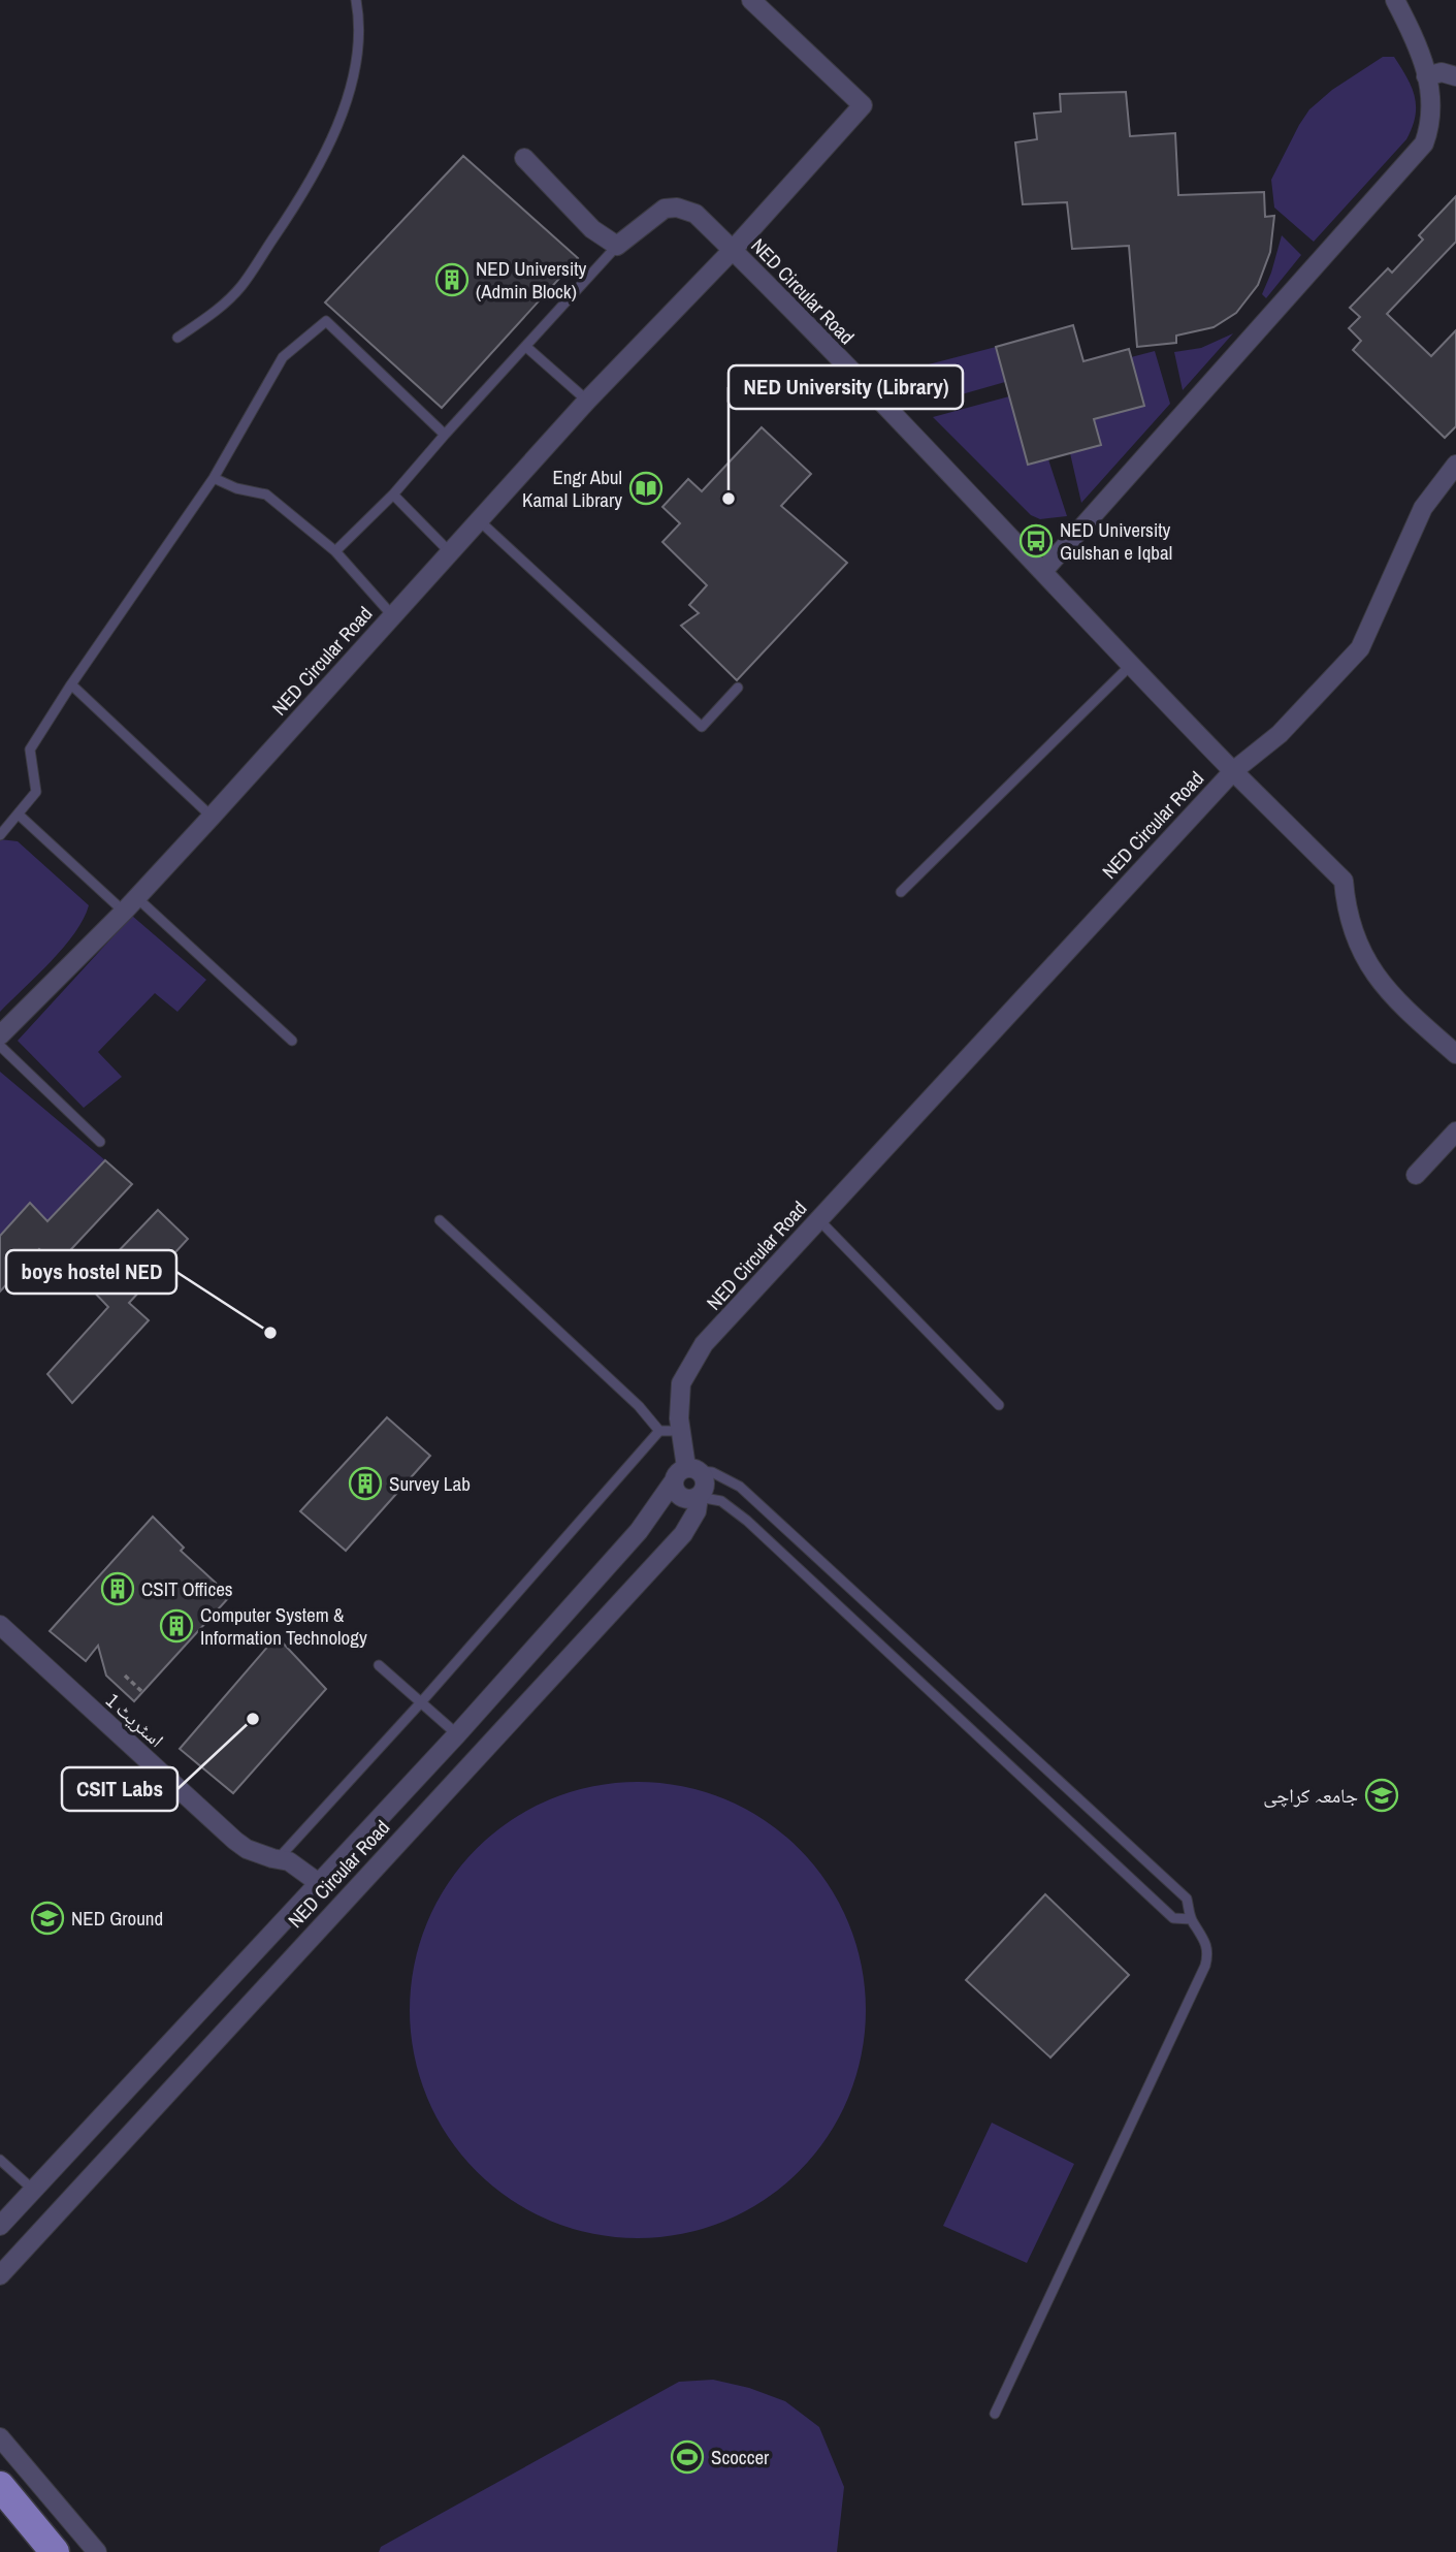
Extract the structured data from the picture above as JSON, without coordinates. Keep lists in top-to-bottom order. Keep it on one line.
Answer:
{"streets":{"street":["NED Circular Road","اسٹریٹ 1"]},"crossings":[["NED Circular Road","اسٹریٹ 1"]],"places":{"building":["NED University (Admin Block)","Survey Lab","CSIT Offices","Computer System & Information Technology"],"library":["Engr Abul Kamal Library"],"other":["NED University (Library)","boys hostel NED","CSIT Labs"],"bus stop":["NED University Gulshan e Iqbal"],"school or university":["جامعہ کراچی","NED Ground"],"sports":["Scoccer"]}}
